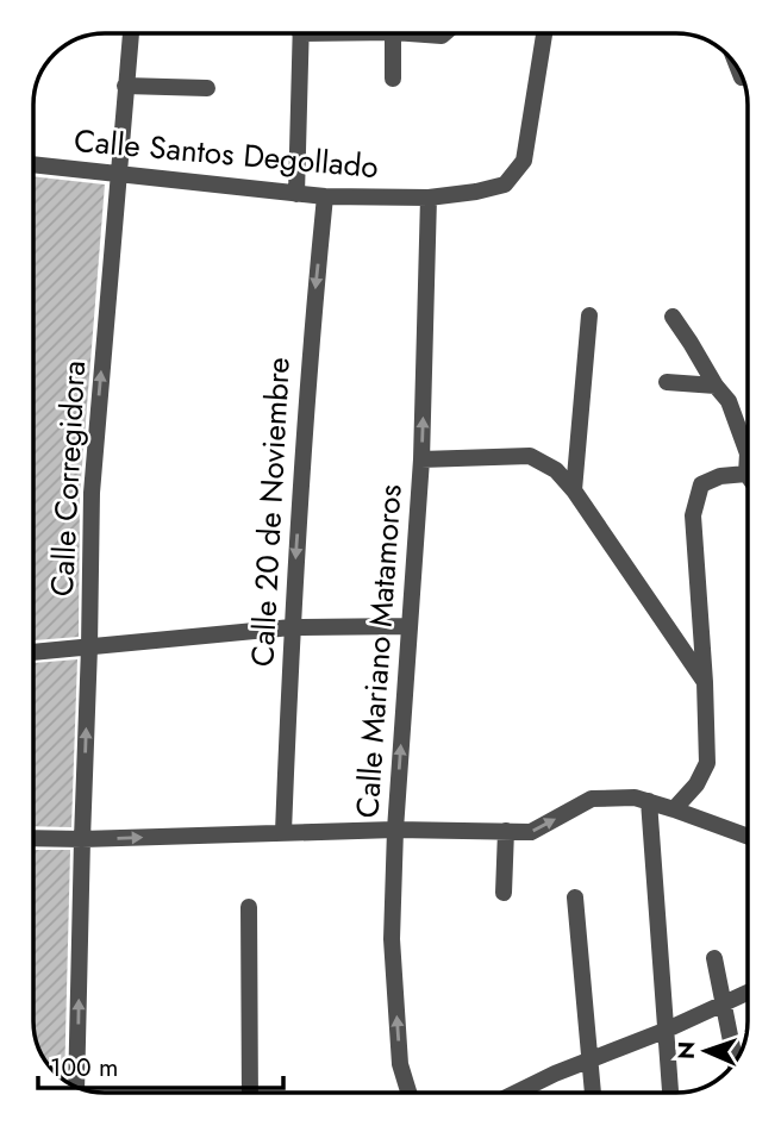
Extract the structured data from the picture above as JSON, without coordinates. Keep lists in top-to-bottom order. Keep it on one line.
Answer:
{"streets":{"street":["Calle Santos Degollado","Calle Corregidora","Calle 20 de Noviembre","Calle Mariano Matamoros"]},"crossings":[["Calle Santos Degollado","Calle Corregidora"],["Calle Santos Degollado","Calle 20 de Noviembre"],["Calle Santos Degollado","Calle Mariano Matamoros"]],"one_way":["Calle Corregidora","Calle 20 de Noviembre"],"scale_bar":"100 m","north":"left"}
